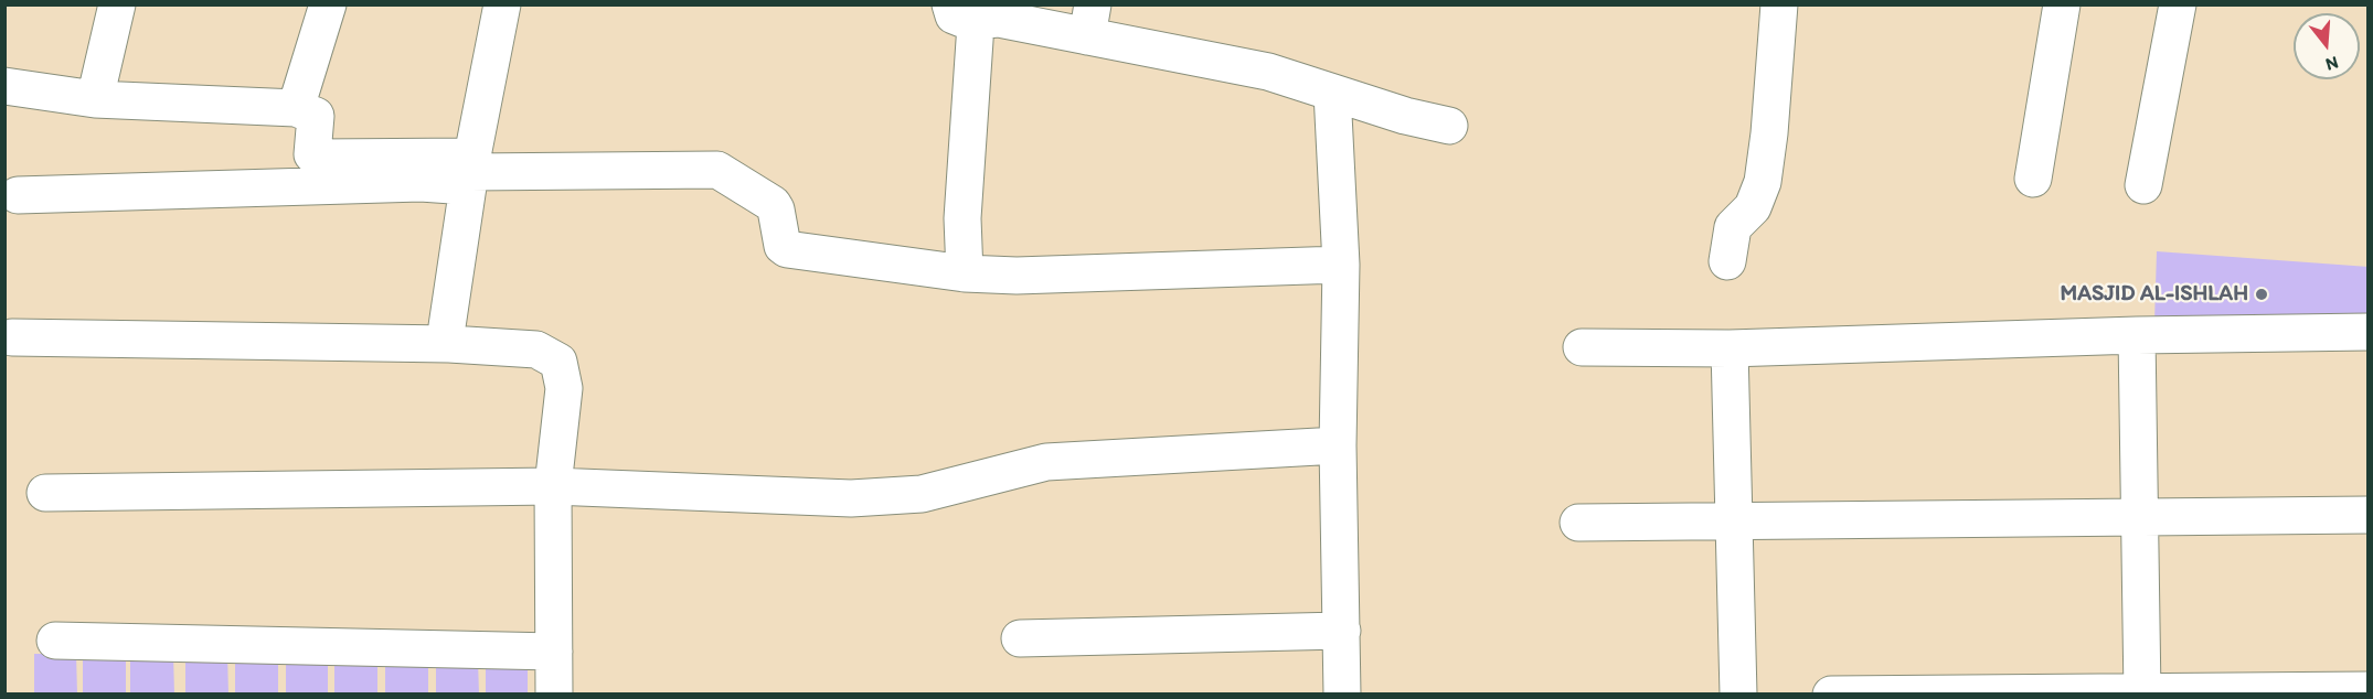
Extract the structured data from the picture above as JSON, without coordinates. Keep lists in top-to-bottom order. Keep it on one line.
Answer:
{"places":["MASJID AL-ISHLAH"],"north":"bottom"}
